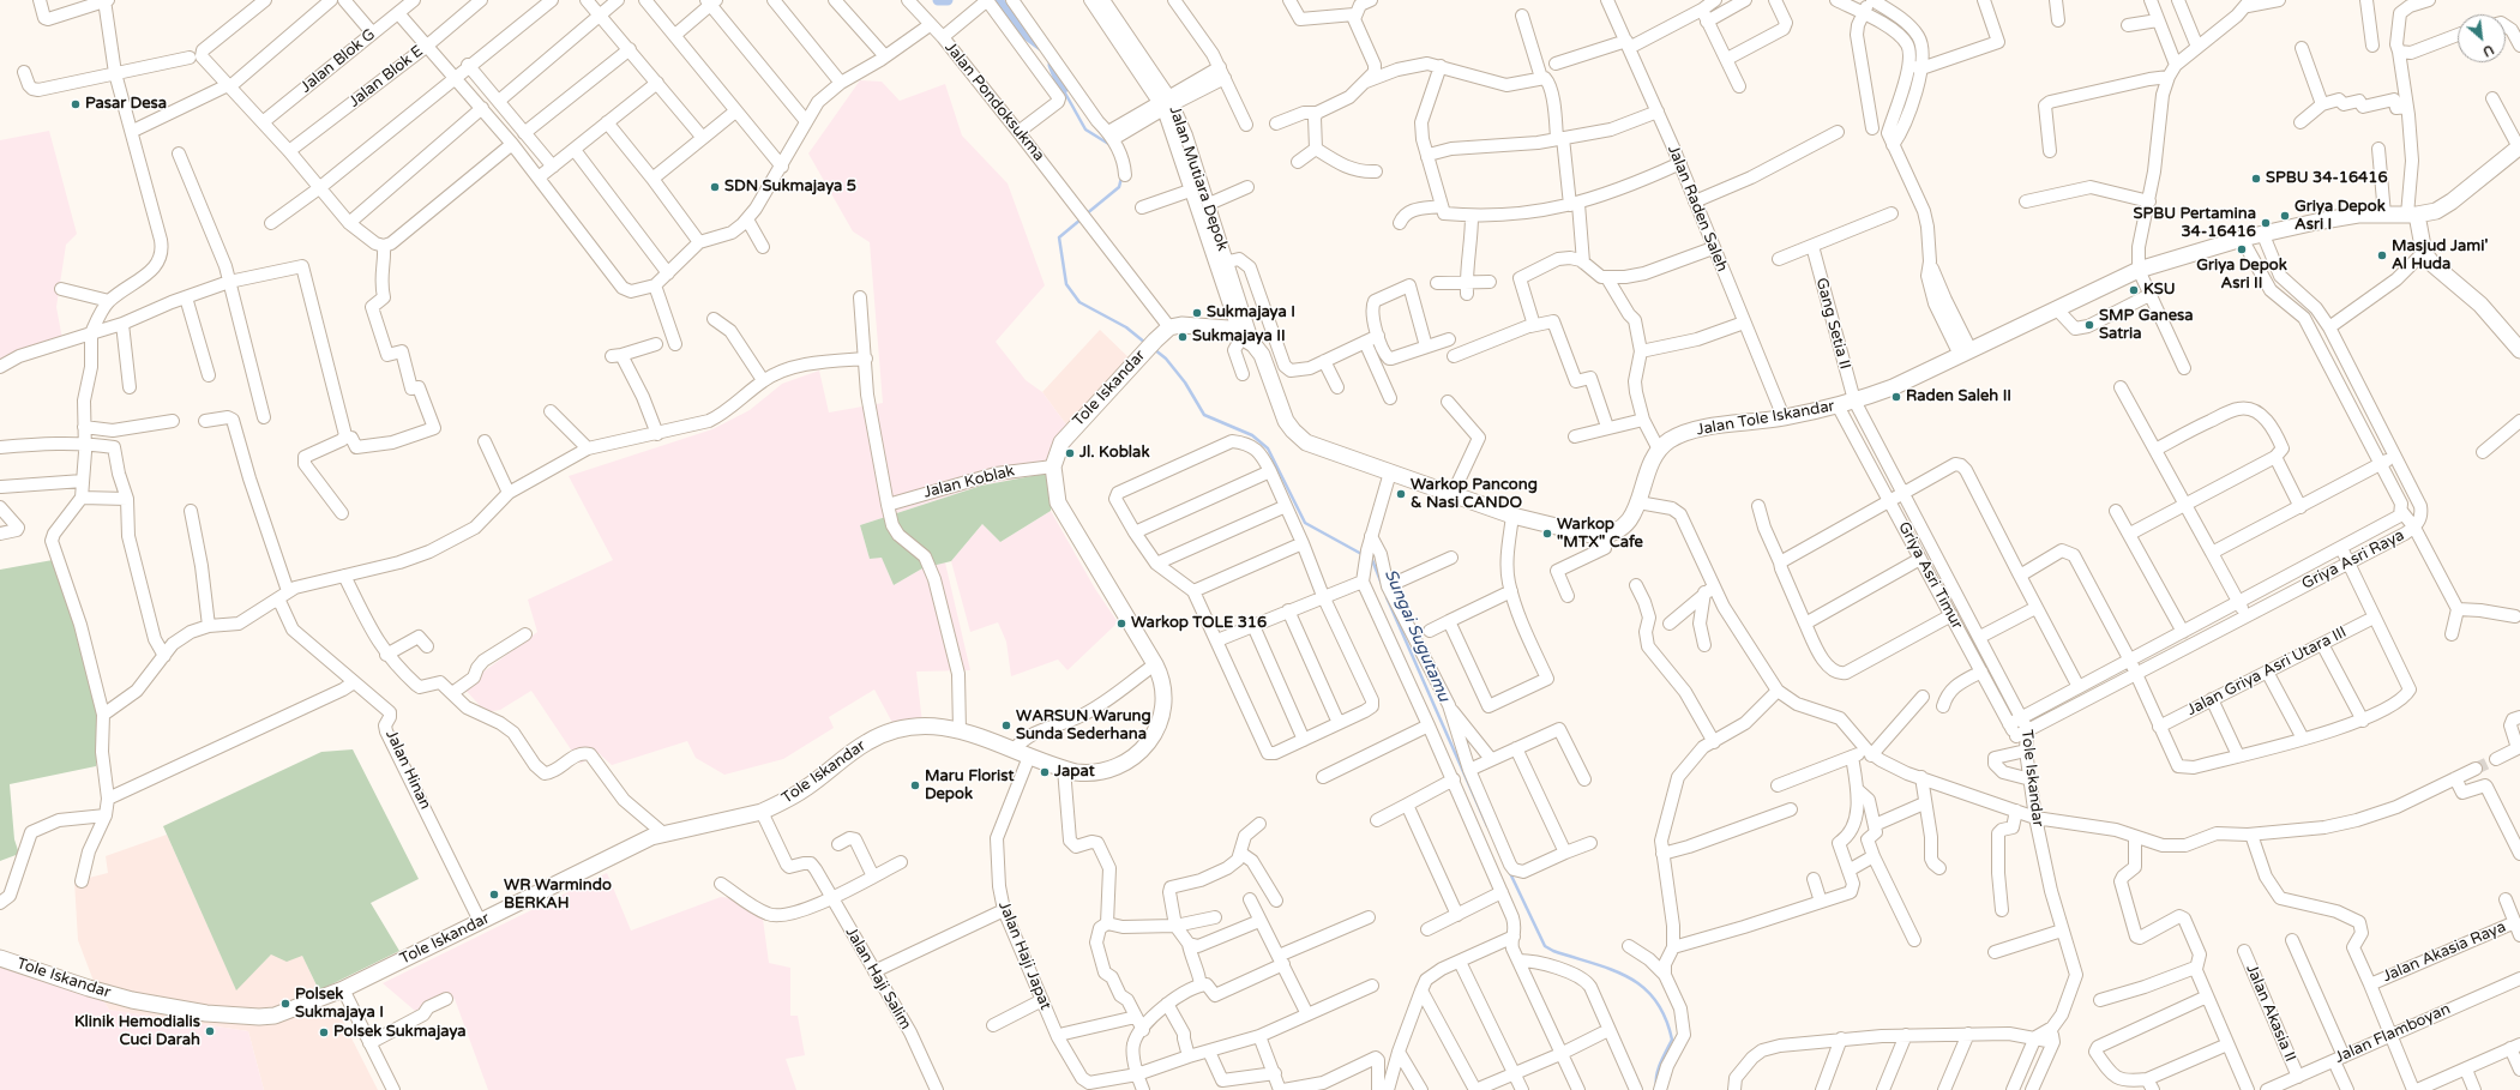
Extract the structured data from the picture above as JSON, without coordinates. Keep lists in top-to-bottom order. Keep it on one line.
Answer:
{"streets":{"main road":["Tole Iskandar","Jalan Tole Iskandar"],"street":["Jalan Blok G","Jalan Blok E","Jalan Pondoksukma","Jalan Mutiara Depok","Jalan Raden Saleh","Gang Setia II","Jalan Koblak","Griya Asri Raya","Griya Asri Timur","Jalan Griya Asri Utara III","Jalan Hinan","Jalan Akasia Raya","Jalan Haji Japat","Jalan Haji Salim","Jalan Akasia II","Jalan Flamboyan"]},"crossings":[["Jalan Pondoksukma","Tole Iskandar"],["Jalan Raden Saleh","Jalan Tole Iskandar"],["Gang Setia II","Tole Iskandar"],["Gang Setia II","Jalan Tole Iskandar"],["Tole Iskandar","Jalan Tole Iskandar"],["Tole Iskandar","Jalan Koblak"],["Tole Iskandar","Griya Asri Raya"],["Tole Iskandar","Griya Asri Timur"],["Tole Iskandar","Jalan Hinan"],["Tole Iskandar","Jalan Haji Japat"],["Tole Iskandar","Jalan Haji Salim"],["Jalan Tole Iskandar","Griya Asri Raya"],["Jalan Tole Iskandar","Griya Asri Timur"],["Griya Asri Raya","Griya Asri Timur"],["Jalan Akasia Raya","Jalan Flamboyan"],["Jalan Akasia II","Jalan Flamboyan"]],"water":["Sungai Sugutamu"],"places":["Pasar Desa","SPBU 34-16416","SDN Sukmajaya 5","Griya Depok Asri I","SPBU Pertamina 34-16416","Griya Depok Asri II","Masjud Jami' Al Huda","KSU","Sukmajaya I","SMP Ganesa Satria","Sukmajaya II","Raden Saleh II","Jl. Koblak","Warkop Pancong & Nasi CANDO","Warkop \"MTX\" Cafe","Warkop TOLE 316","WARSUN Warung Sunda Sederhana","Japat","Maru Florist Depok","WR Warmindo BERKAH","Polsek Sukmajaya I","Klinik Hemodialis Cuci Darah","Polsek Sukmajaya"],"north":"bottom right"}
